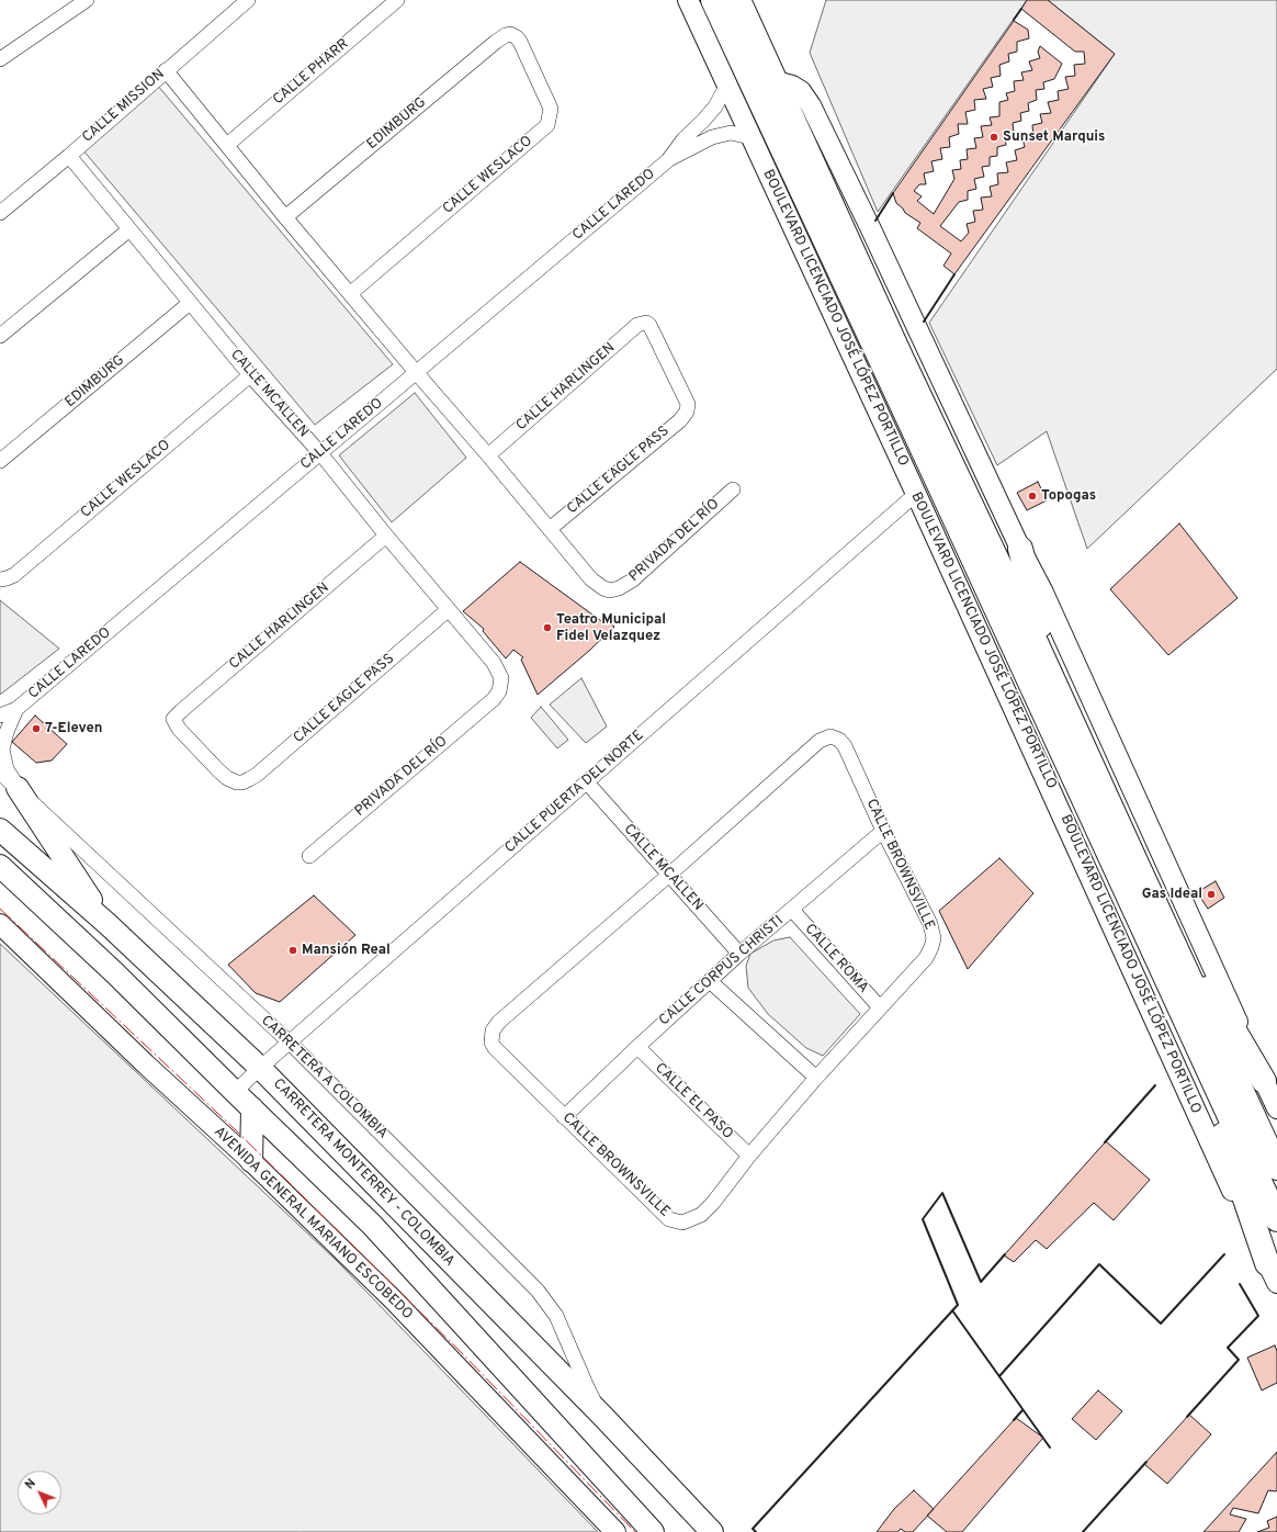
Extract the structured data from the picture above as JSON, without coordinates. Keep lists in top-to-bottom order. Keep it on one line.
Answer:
{"streets":{"highway":["BOULEVARD LICENCIADO JOSÉ LÓPEZ PORTILLO"],"main road":["CARRETERA MONTERREY - COLOMBIA"],"street":["CALLE PHARR","CALLE MISSION","EDIMBURG","CALLE WESLACO","CALLE LAREDO","CALLE HARLINGEN","CALLE MCALLEN","CALLE EAGLE PASS","PRIVADA DEL RÍO","CALLE PUERTA DEL NORTE","CALLE BROWNSVILLE","CALLE ROMA","CALLE CORPUS CHRISTI","CARRETERA A COLOMBIA","CALLE EL PASO","AVENIDA GENERAL MARIANO ESCOBEDO"]},"crossings":[["CALLE MISSION","CALLE MCALLEN"],["EDIMBURG","CALLE WESLACO"],["EDIMBURG","CALLE MCALLEN"],["CALLE WESLACO","CALLE MCALLEN"],["CALLE LAREDO","BOULEVARD LICENCIADO JOSÉ LÓPEZ PORTILLO"],["CALLE LAREDO","CALLE MCALLEN"],["CALLE LAREDO","CARRETERA A COLOMBIA"],["BOULEVARD LICENCIADO JOSÉ LÓPEZ PORTILLO","CALLE PUERTA DEL NORTE"],["CALLE HARLINGEN","CALLE MCALLEN"],["CALLE HARLINGEN","CALLE EAGLE PASS"],["CALLE MCALLEN","CALLE EAGLE PASS"],["CALLE MCALLEN","PRIVADA DEL RÍO"],["CALLE MCALLEN","CALLE PUERTA DEL NORTE"],["CALLE MCALLEN","CALLE BROWNSVILLE"],["CALLE MCALLEN","CALLE CORPUS CHRISTI"],["CALLE EAGLE PASS","PRIVADA DEL RÍO"],["CALLE PUERTA DEL NORTE","CARRETERA A COLOMBIA"],["CALLE PUERTA DEL NORTE","CARRETERA MONTERREY - COLOMBIA"],["CALLE BROWNSVILLE","CALLE ROMA"],["CALLE BROWNSVILLE","CALLE CORPUS CHRISTI"],["CALLE BROWNSVILLE","CALLE EL PASO"],["CALLE ROMA","CALLE CORPUS CHRISTI"],["CALLE CORPUS CHRISTI","CALLE EL PASO"],["CARRETERA A COLOMBIA","CARRETERA MONTERREY - COLOMBIA"]],"places":["Sunset Marquis","Topogas","Teatro Municipal Fidel Velazquez","7-Eleven","Gas Ideal","Mansión Real"],"north":"top left"}
